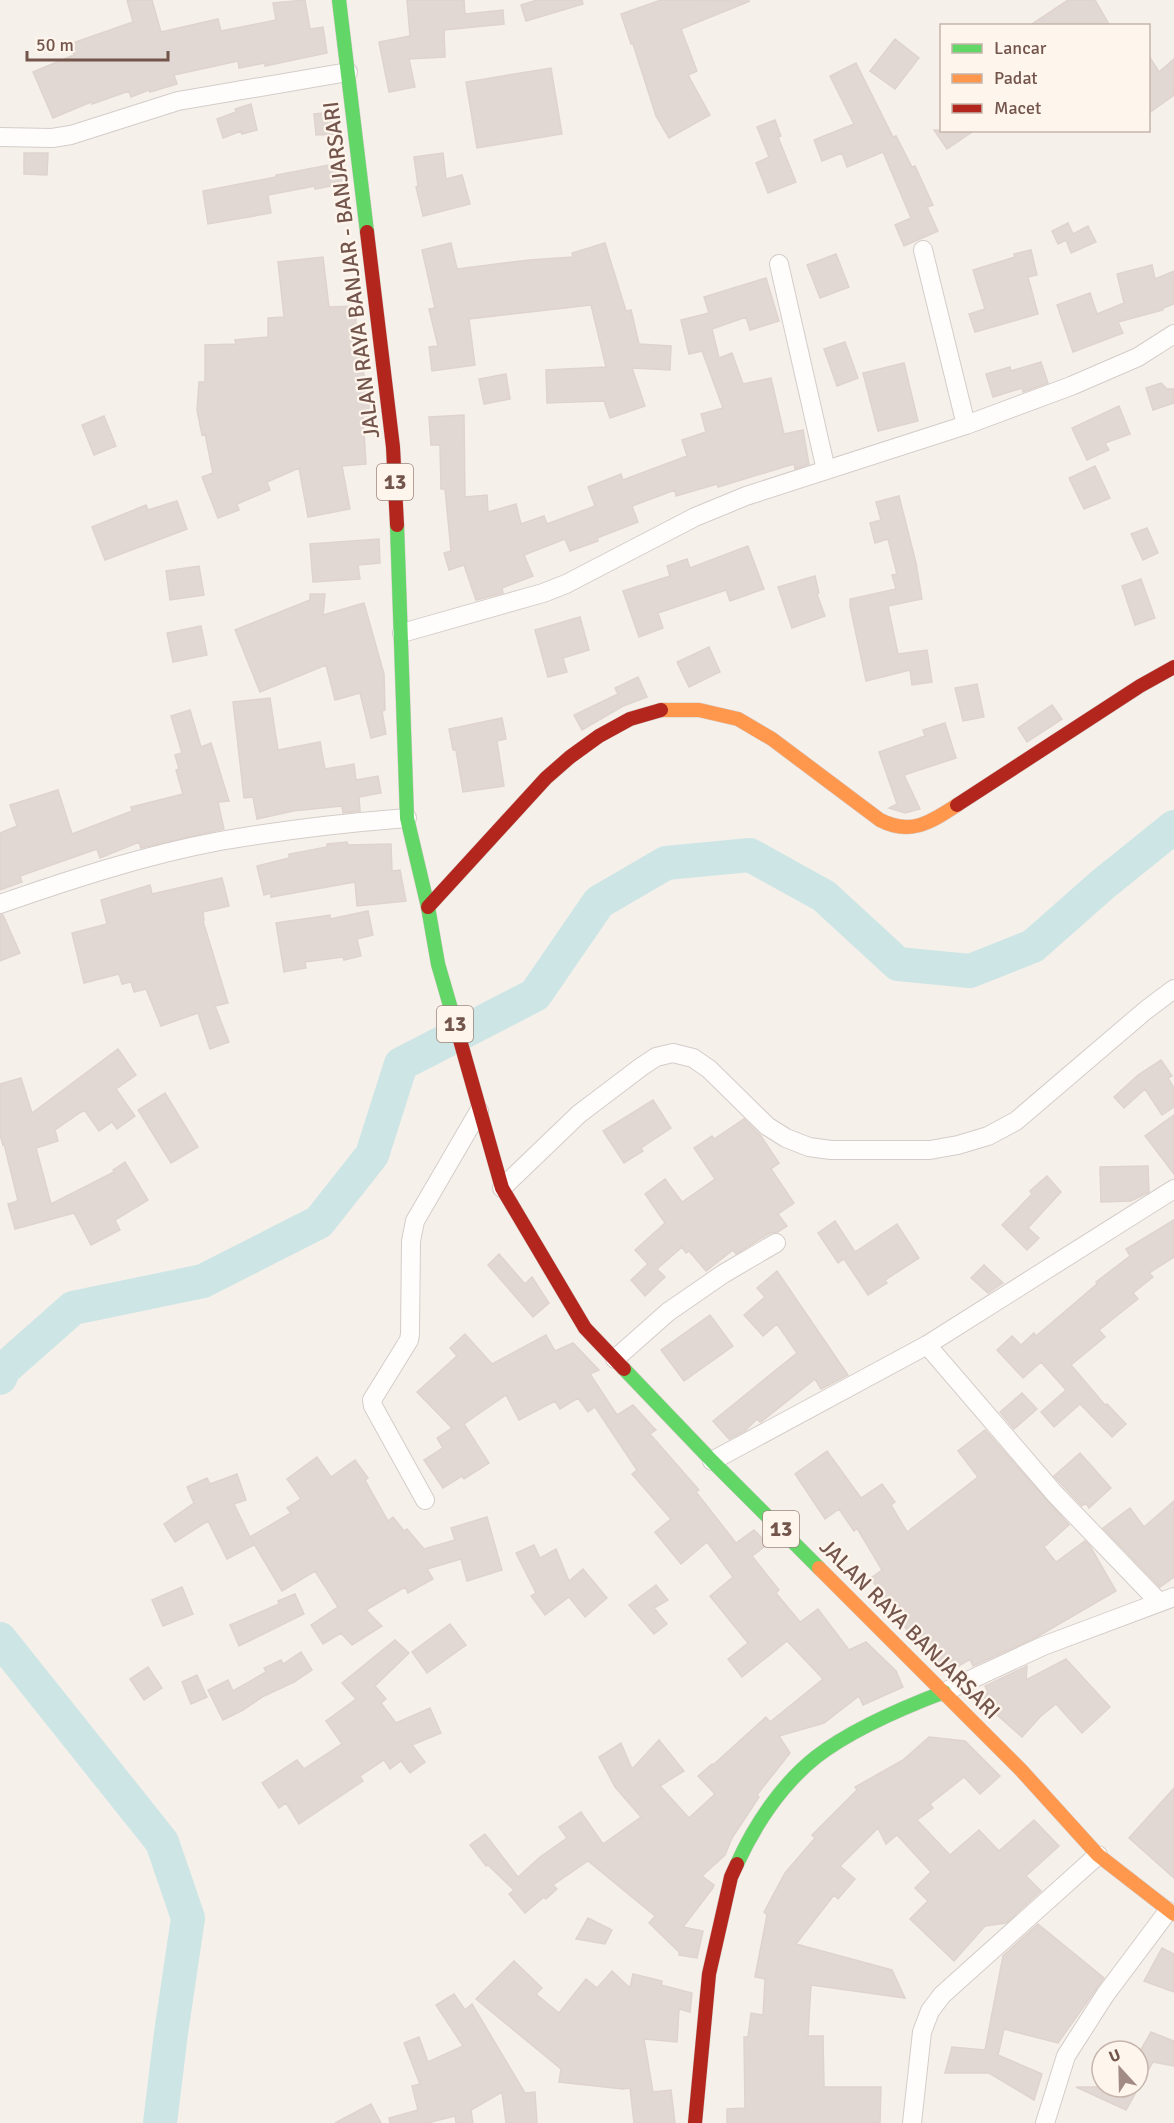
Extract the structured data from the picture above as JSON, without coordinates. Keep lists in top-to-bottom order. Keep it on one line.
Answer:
{"streets":{"main road":["JALAN RAYA BANJAR - BANJARSARI","13","JALAN RAYA BANJARSARI"]},"crossings":[["JALAN RAYA BANJAR - BANJARSARI","JALAN RAYA BANJARSARI"]],"legend":["Lancar","Padat","Macet"],"scale_bar":"50 m","north":"top"}
